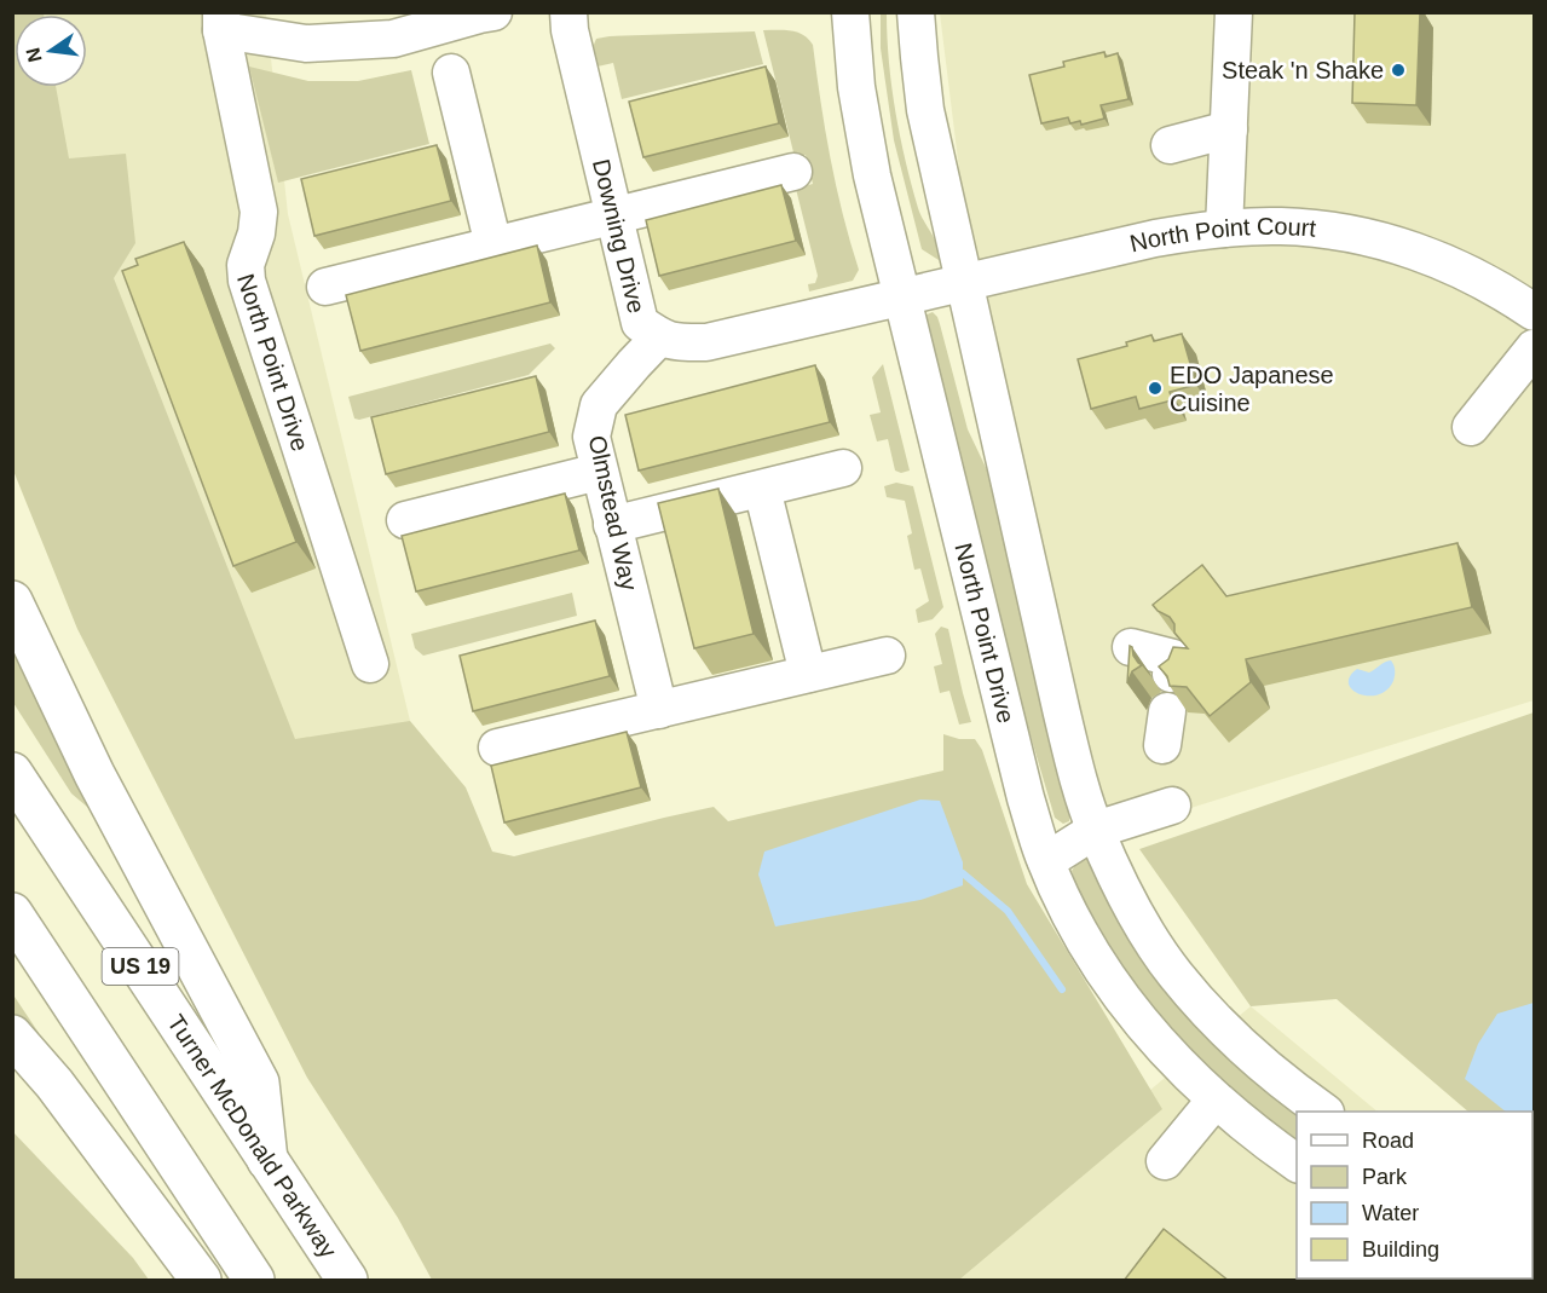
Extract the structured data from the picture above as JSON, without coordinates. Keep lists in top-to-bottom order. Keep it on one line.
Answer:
{"streets":{"highway":["US 19","Turner McDonald Parkway"],"street":["Downing Drive","North Point Court","North Point Drive","Olmstead Way"]},"crossings":[["Downing Drive","North Point Court"],["Downing Drive","North Point Drive"],["Downing Drive","Olmstead Way"],["North Point Court","North Point Drive"]],"places":["Steak 'n Shake","EDO Japanese Cuisine"],"legend":["Road","Park","Water","Building"],"north":"left"}
